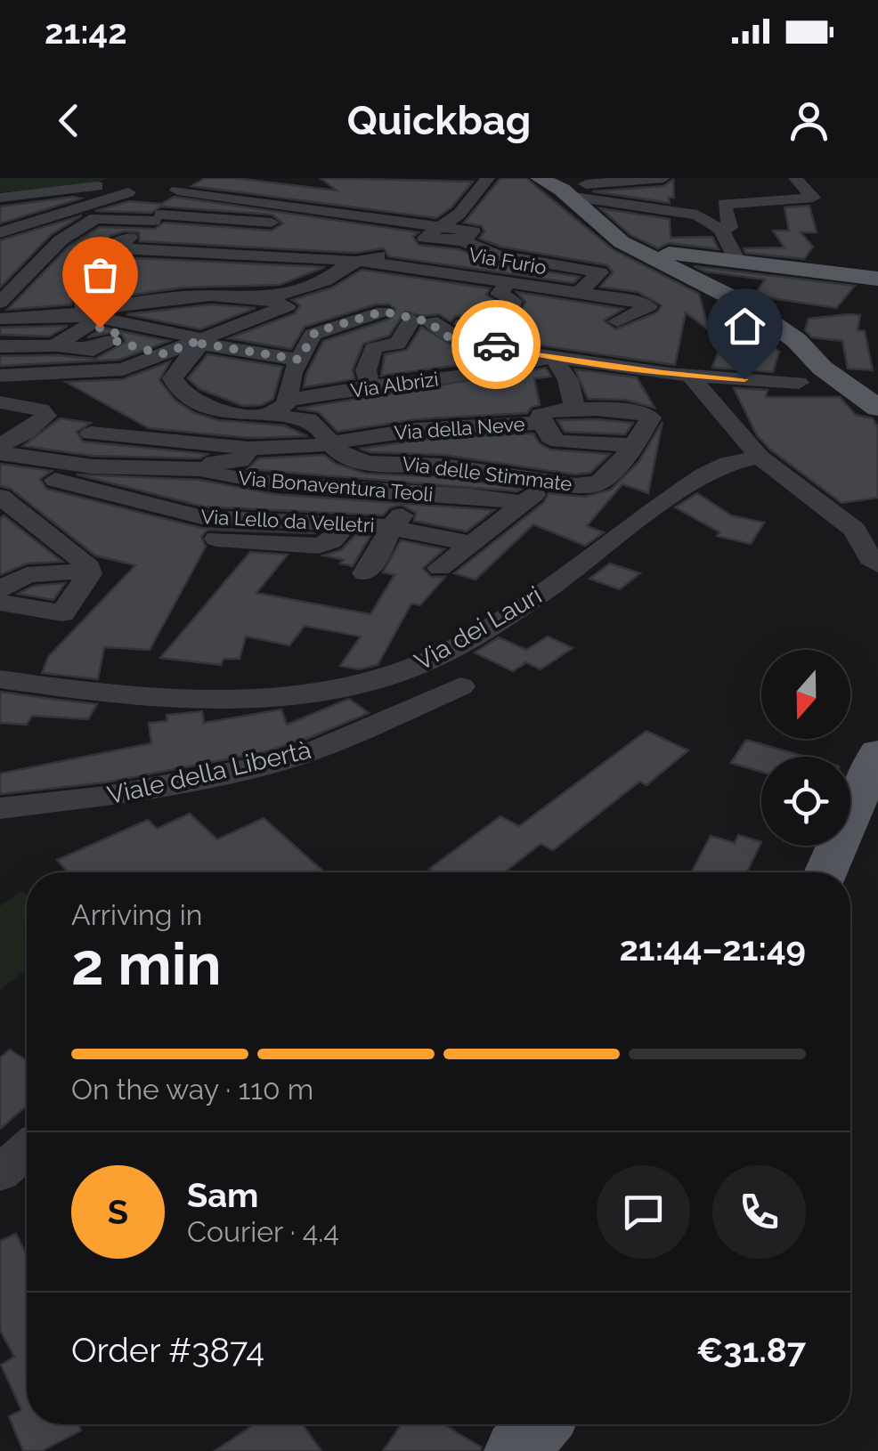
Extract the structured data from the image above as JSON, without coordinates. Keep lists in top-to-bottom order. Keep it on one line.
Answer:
{"streets":{"street":["Via Furio","Via Albrizi","Via della Neve","Via delle Stimmate","Via Bonaventura Teoli","Via Lello da Velletri","Via dei Lauri","Viale della Libertà"]},"crossings":[["Via della Neve","Via delle Stimmate"]],"north":"bottom","page":{"status":"21:42","header":"Quickbag","heading":["2 min","Arriving in","21:44–21:49"],"panel":["Sam","Courier · 4.4","Order #3874","€31.87"],"bar":"On the way · 110 m","round":"S"}}
